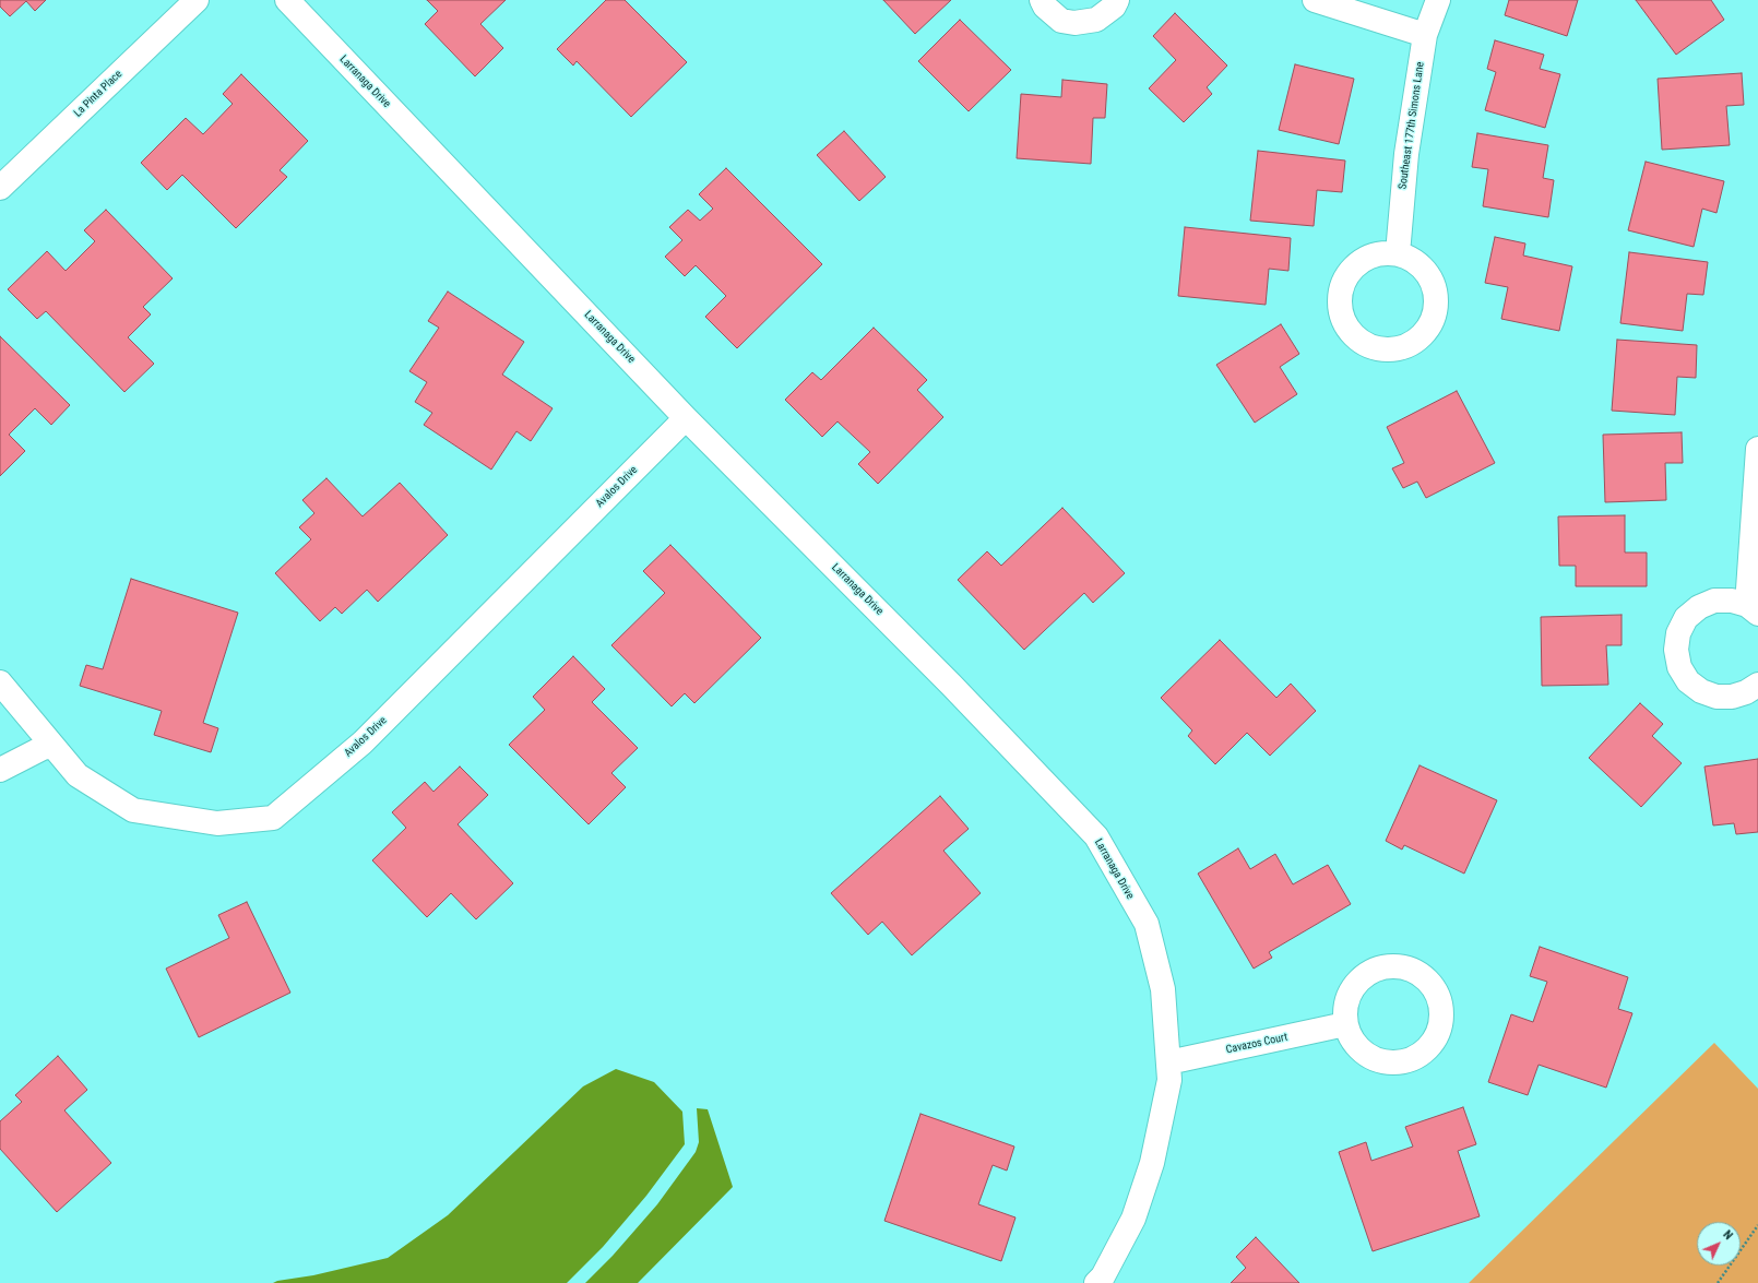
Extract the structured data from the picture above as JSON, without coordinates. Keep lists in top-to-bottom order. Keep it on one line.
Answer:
{"streets":{"street":["Larranaga Drive","La Pinta Place","Southeast 177th Simons Lane","Avalos Drive","Cavazos Court"]},"crossings":[["Larranaga Drive","Avalos Drive"],["Larranaga Drive","Cavazos Court"]],"north":"top right"}
